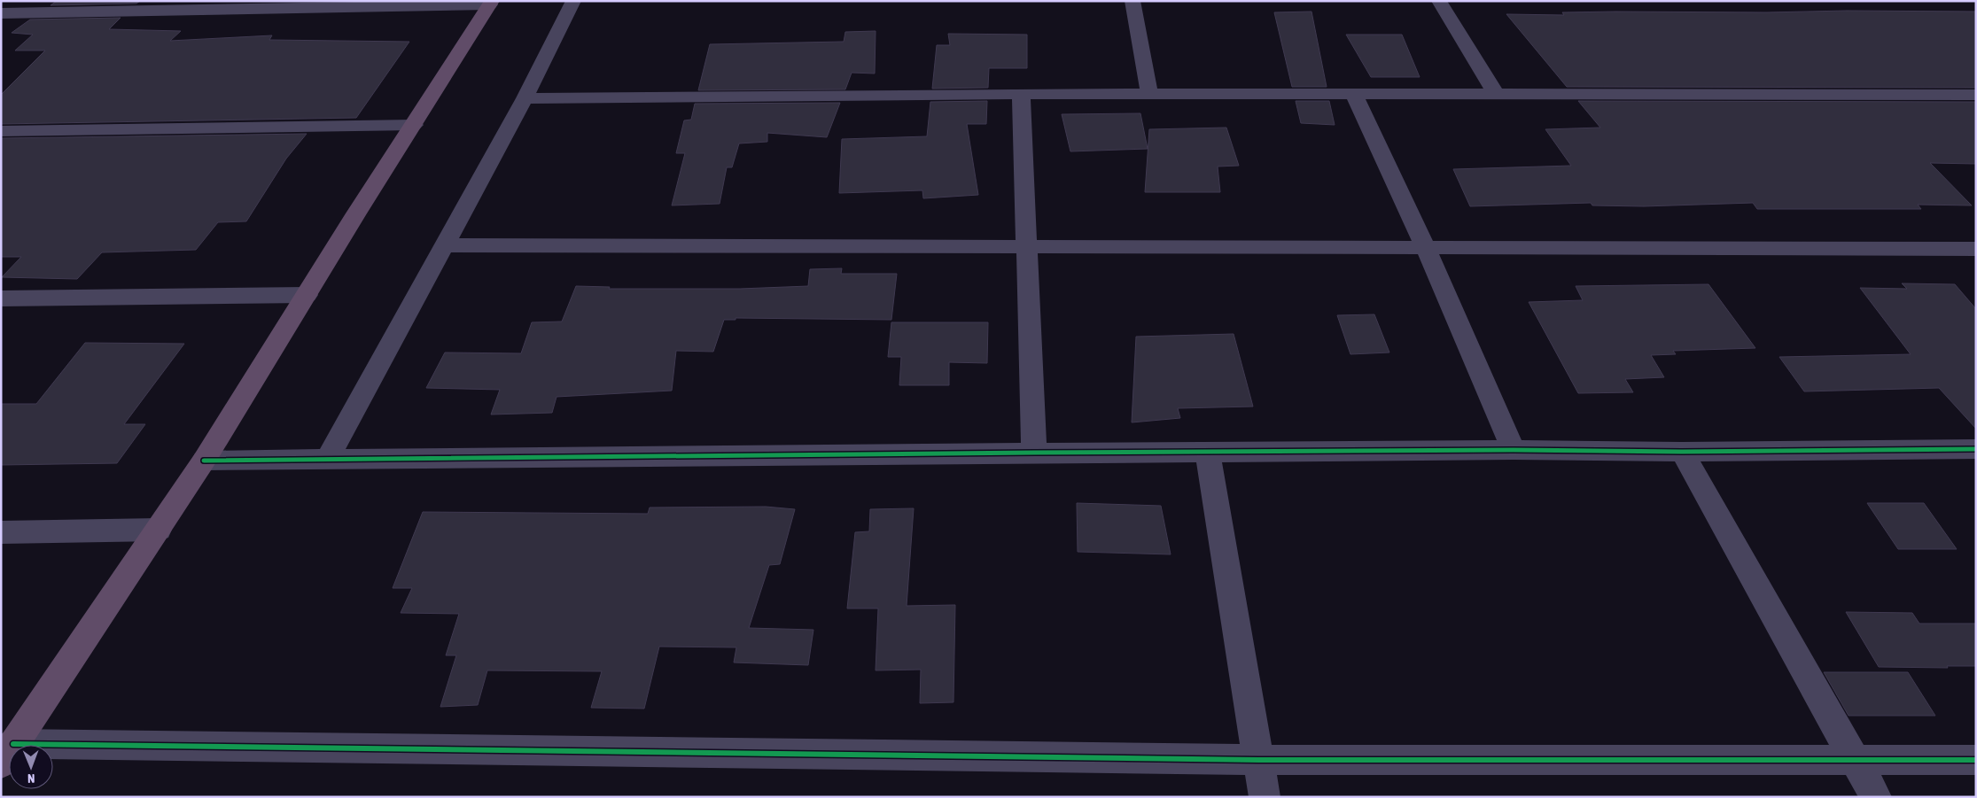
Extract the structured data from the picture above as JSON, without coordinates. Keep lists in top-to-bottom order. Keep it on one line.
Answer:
{"north":"bottom"}
